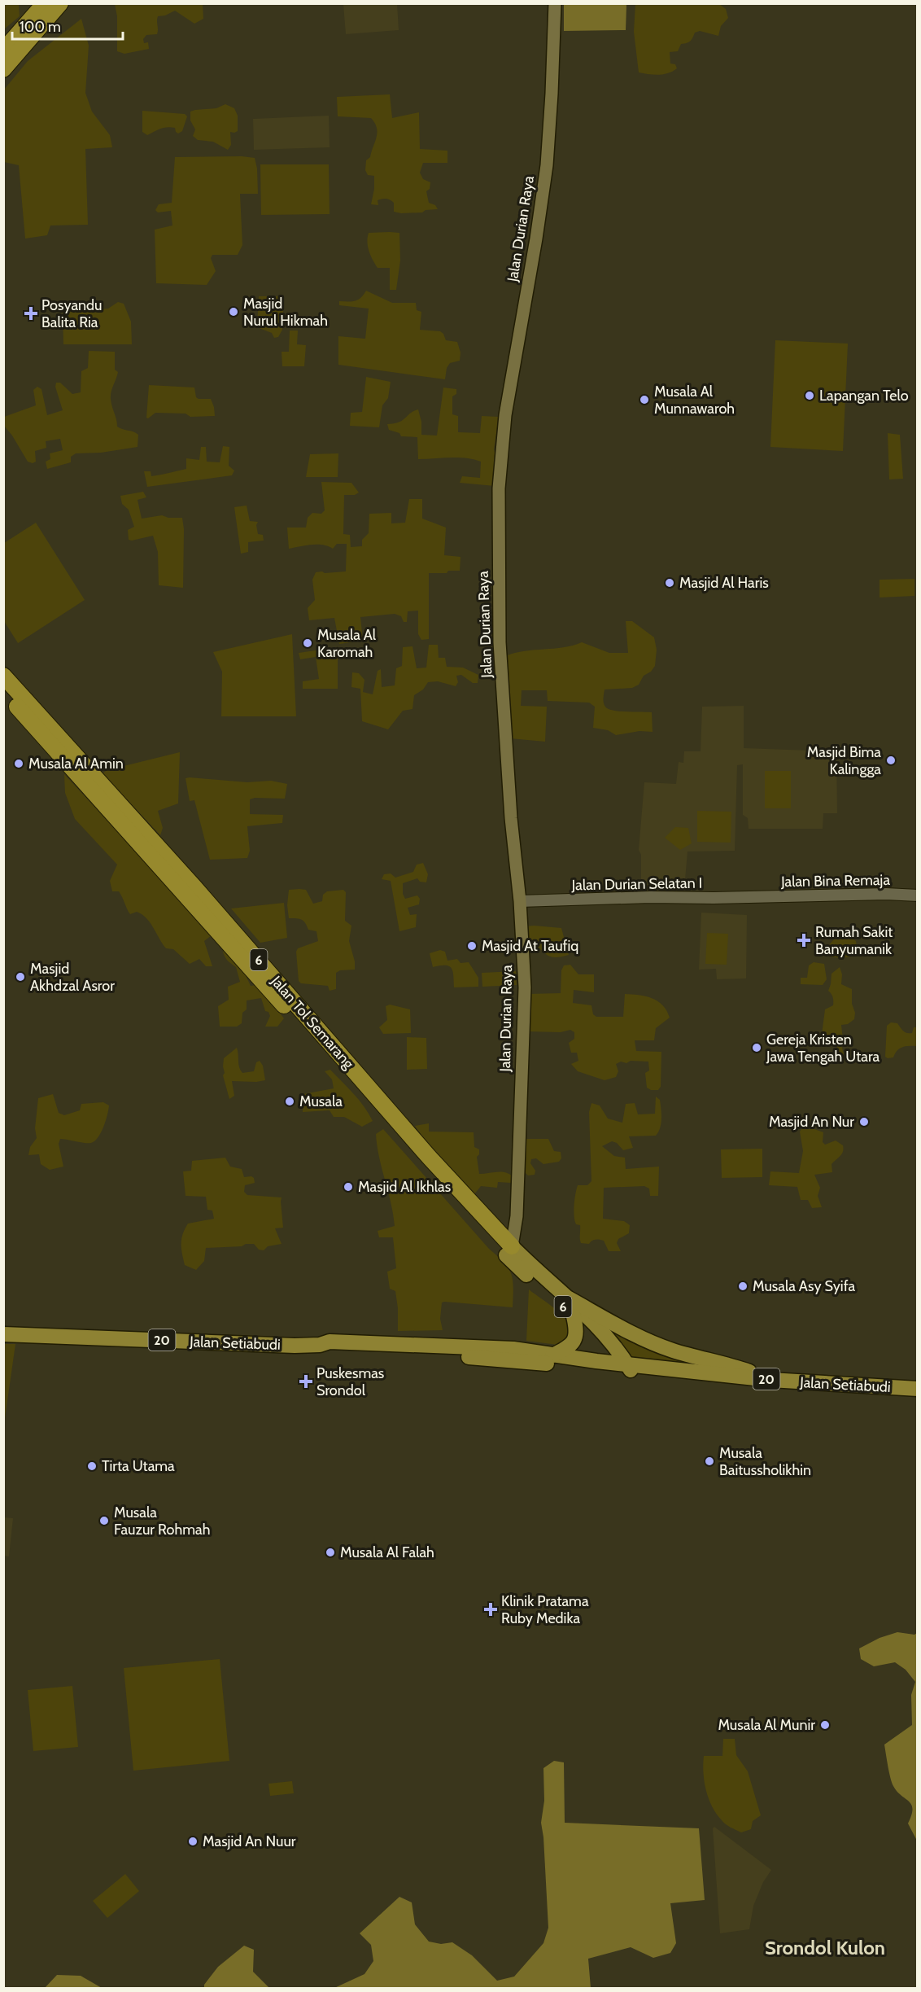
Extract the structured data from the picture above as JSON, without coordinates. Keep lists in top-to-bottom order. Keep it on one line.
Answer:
{"streets":{"highway":["6","Jalan Tol Semarang","20","Jalan Setiabudi"],"main road":["Jalan Durian Raya"],"street":["Jalan Bina Remaja","Jalan Durian Selatan I"]},"crossings":[["Jalan Durian Raya","Jalan Durian Selatan I"],["Jalan Durian Raya","Jalan Tol Semarang"],["Jalan Bina Remaja","Jalan Durian Selatan I"],["Jalan Tol Semarang","Jalan Setiabudi"]],"districts":["Srondol Kulon"],"places":{"other":["Masjid Nurul Hikmah","Lapangan Telo","Musala Al Munnawaroh","Masjid Al Haris","Musala Al Karomah","Masjid Bima Kalingga","Musala Al Amin","Masjid At Taufiq","Masjid Akhdzal Asror","Gereja Kristen Jawa Tengah Utara","Musala","Masjid An Nur","Masjid Al Ikhlas","Musala Asy Syifa","Musala Baitussholikhin","Tirta Utama","Musala Fauzur Rohmah","Musala Al Falah","Musala Al Munir","Masjid An Nuur"],"health":["Posyandu Balita Ria","Rumah Sakit Banyumanik","Puskesmas Srondol","Klinik Pratama Ruby Medika"]},"scale_bar":"100 m"}
